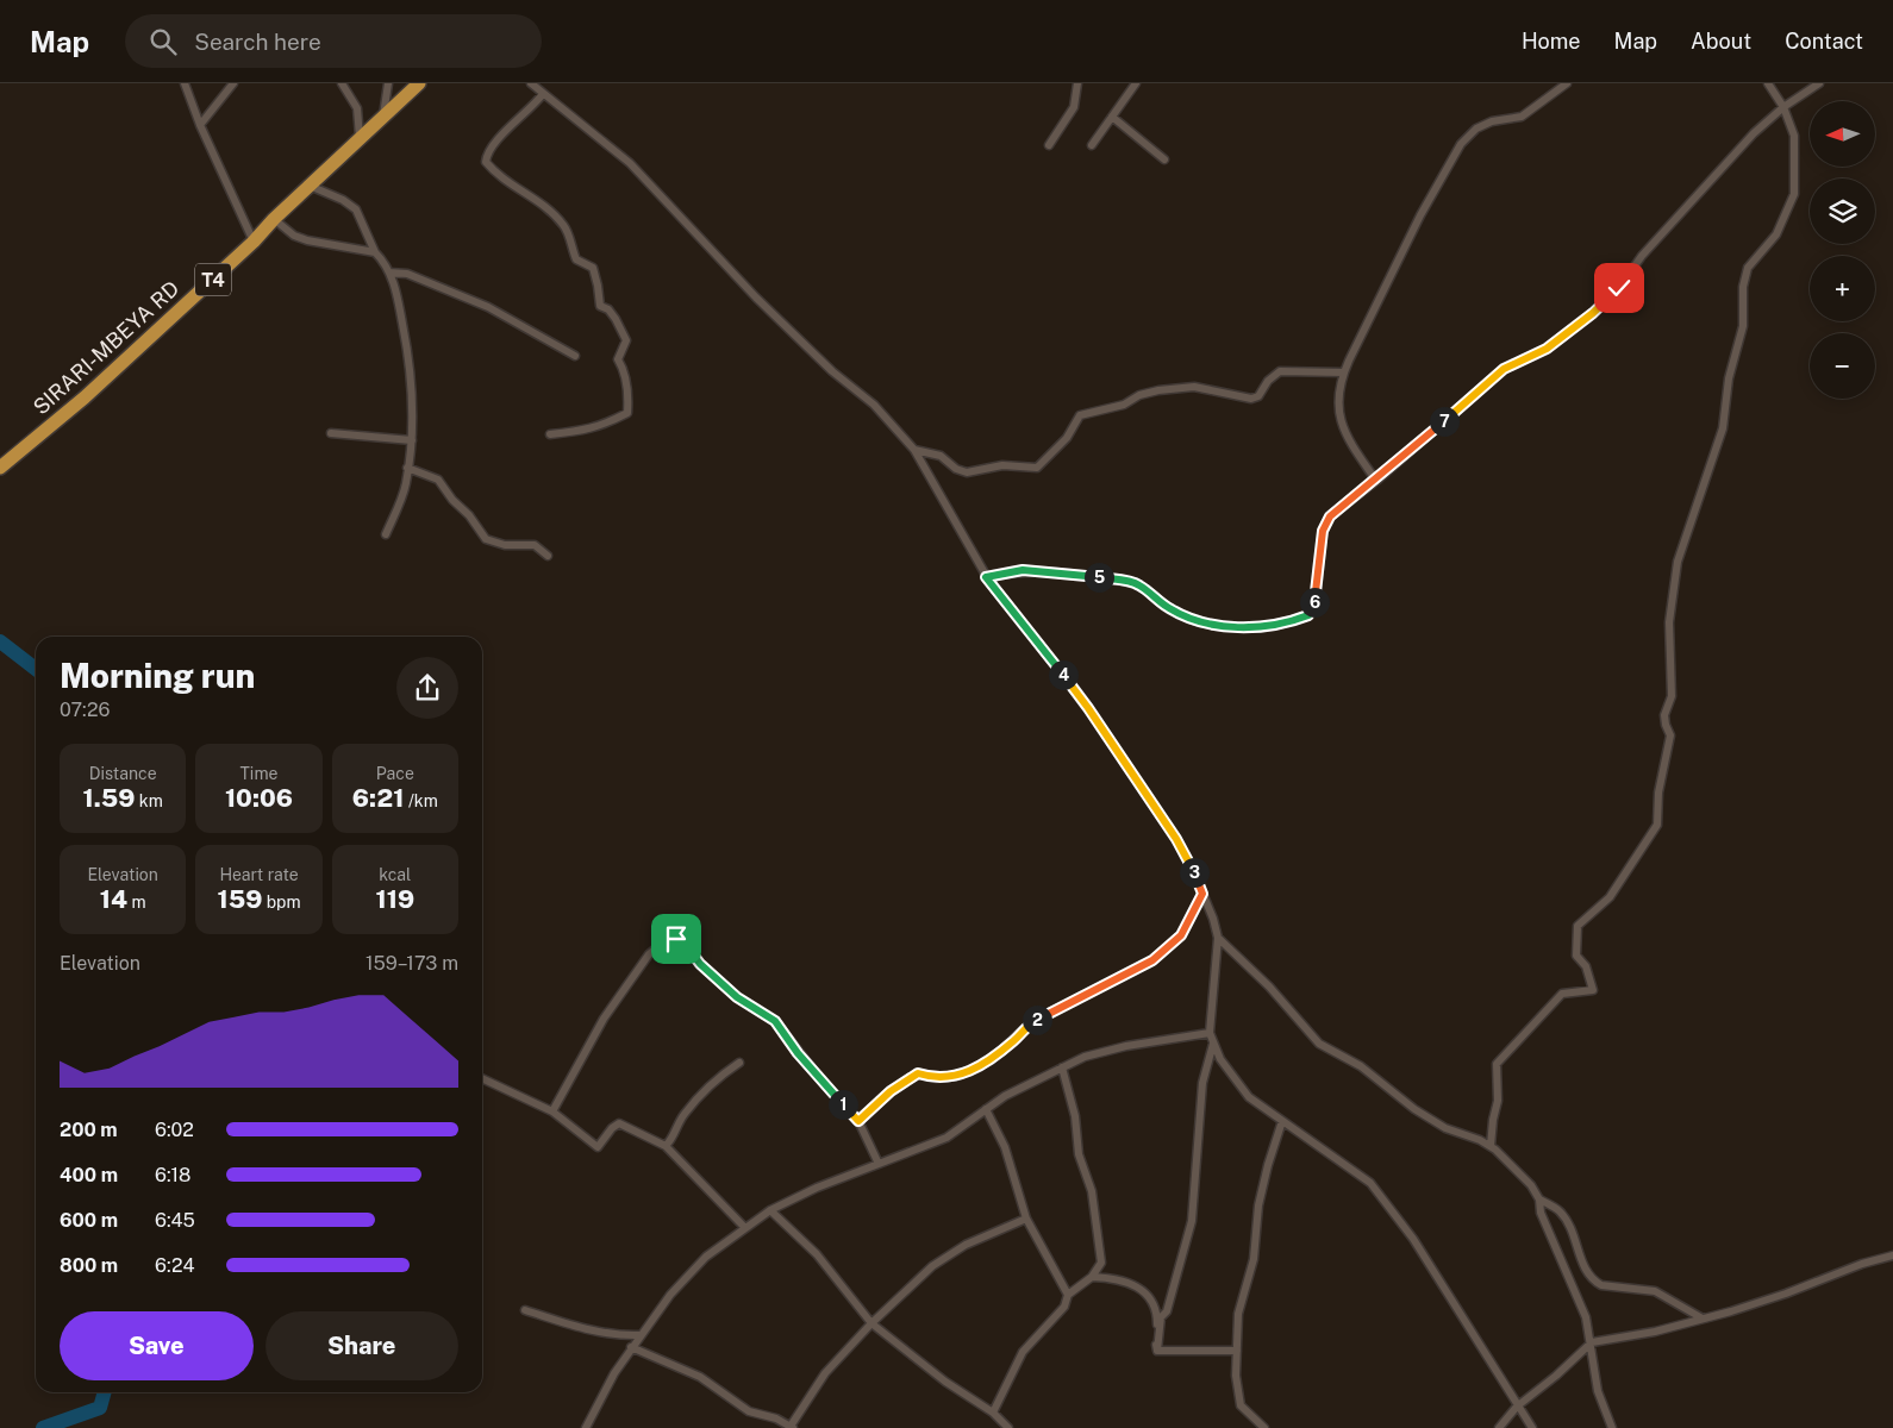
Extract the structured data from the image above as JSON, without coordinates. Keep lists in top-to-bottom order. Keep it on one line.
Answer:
{"streets":{"highway":["T4","SIRARI-MBEYA RD"]},"north":"left","page":{"header":"Map","search":"Search here","nav":["Home","Map","About","Contact"],"map_buttons":["+","−"],"pins":["7","5","6","4","3","2","1"],"heading":["Morning run","07:26"],"stats":[["Distance","1.59 km"],["Time","10:06"],["Pace","6:21 /km"],["Elevation","14 m"],["Heart rate","159 bpm"],["kcal","119"]],"chart":["Elevation","159–173 m"],"list":[{"name":"200 m","note":"6:02"},{"name":"400 m","note":"6:18"},{"name":"600 m","note":"6:45"},{"name":"800 m","note":"6:24"}],"buttons":["Save","Share"]}}
